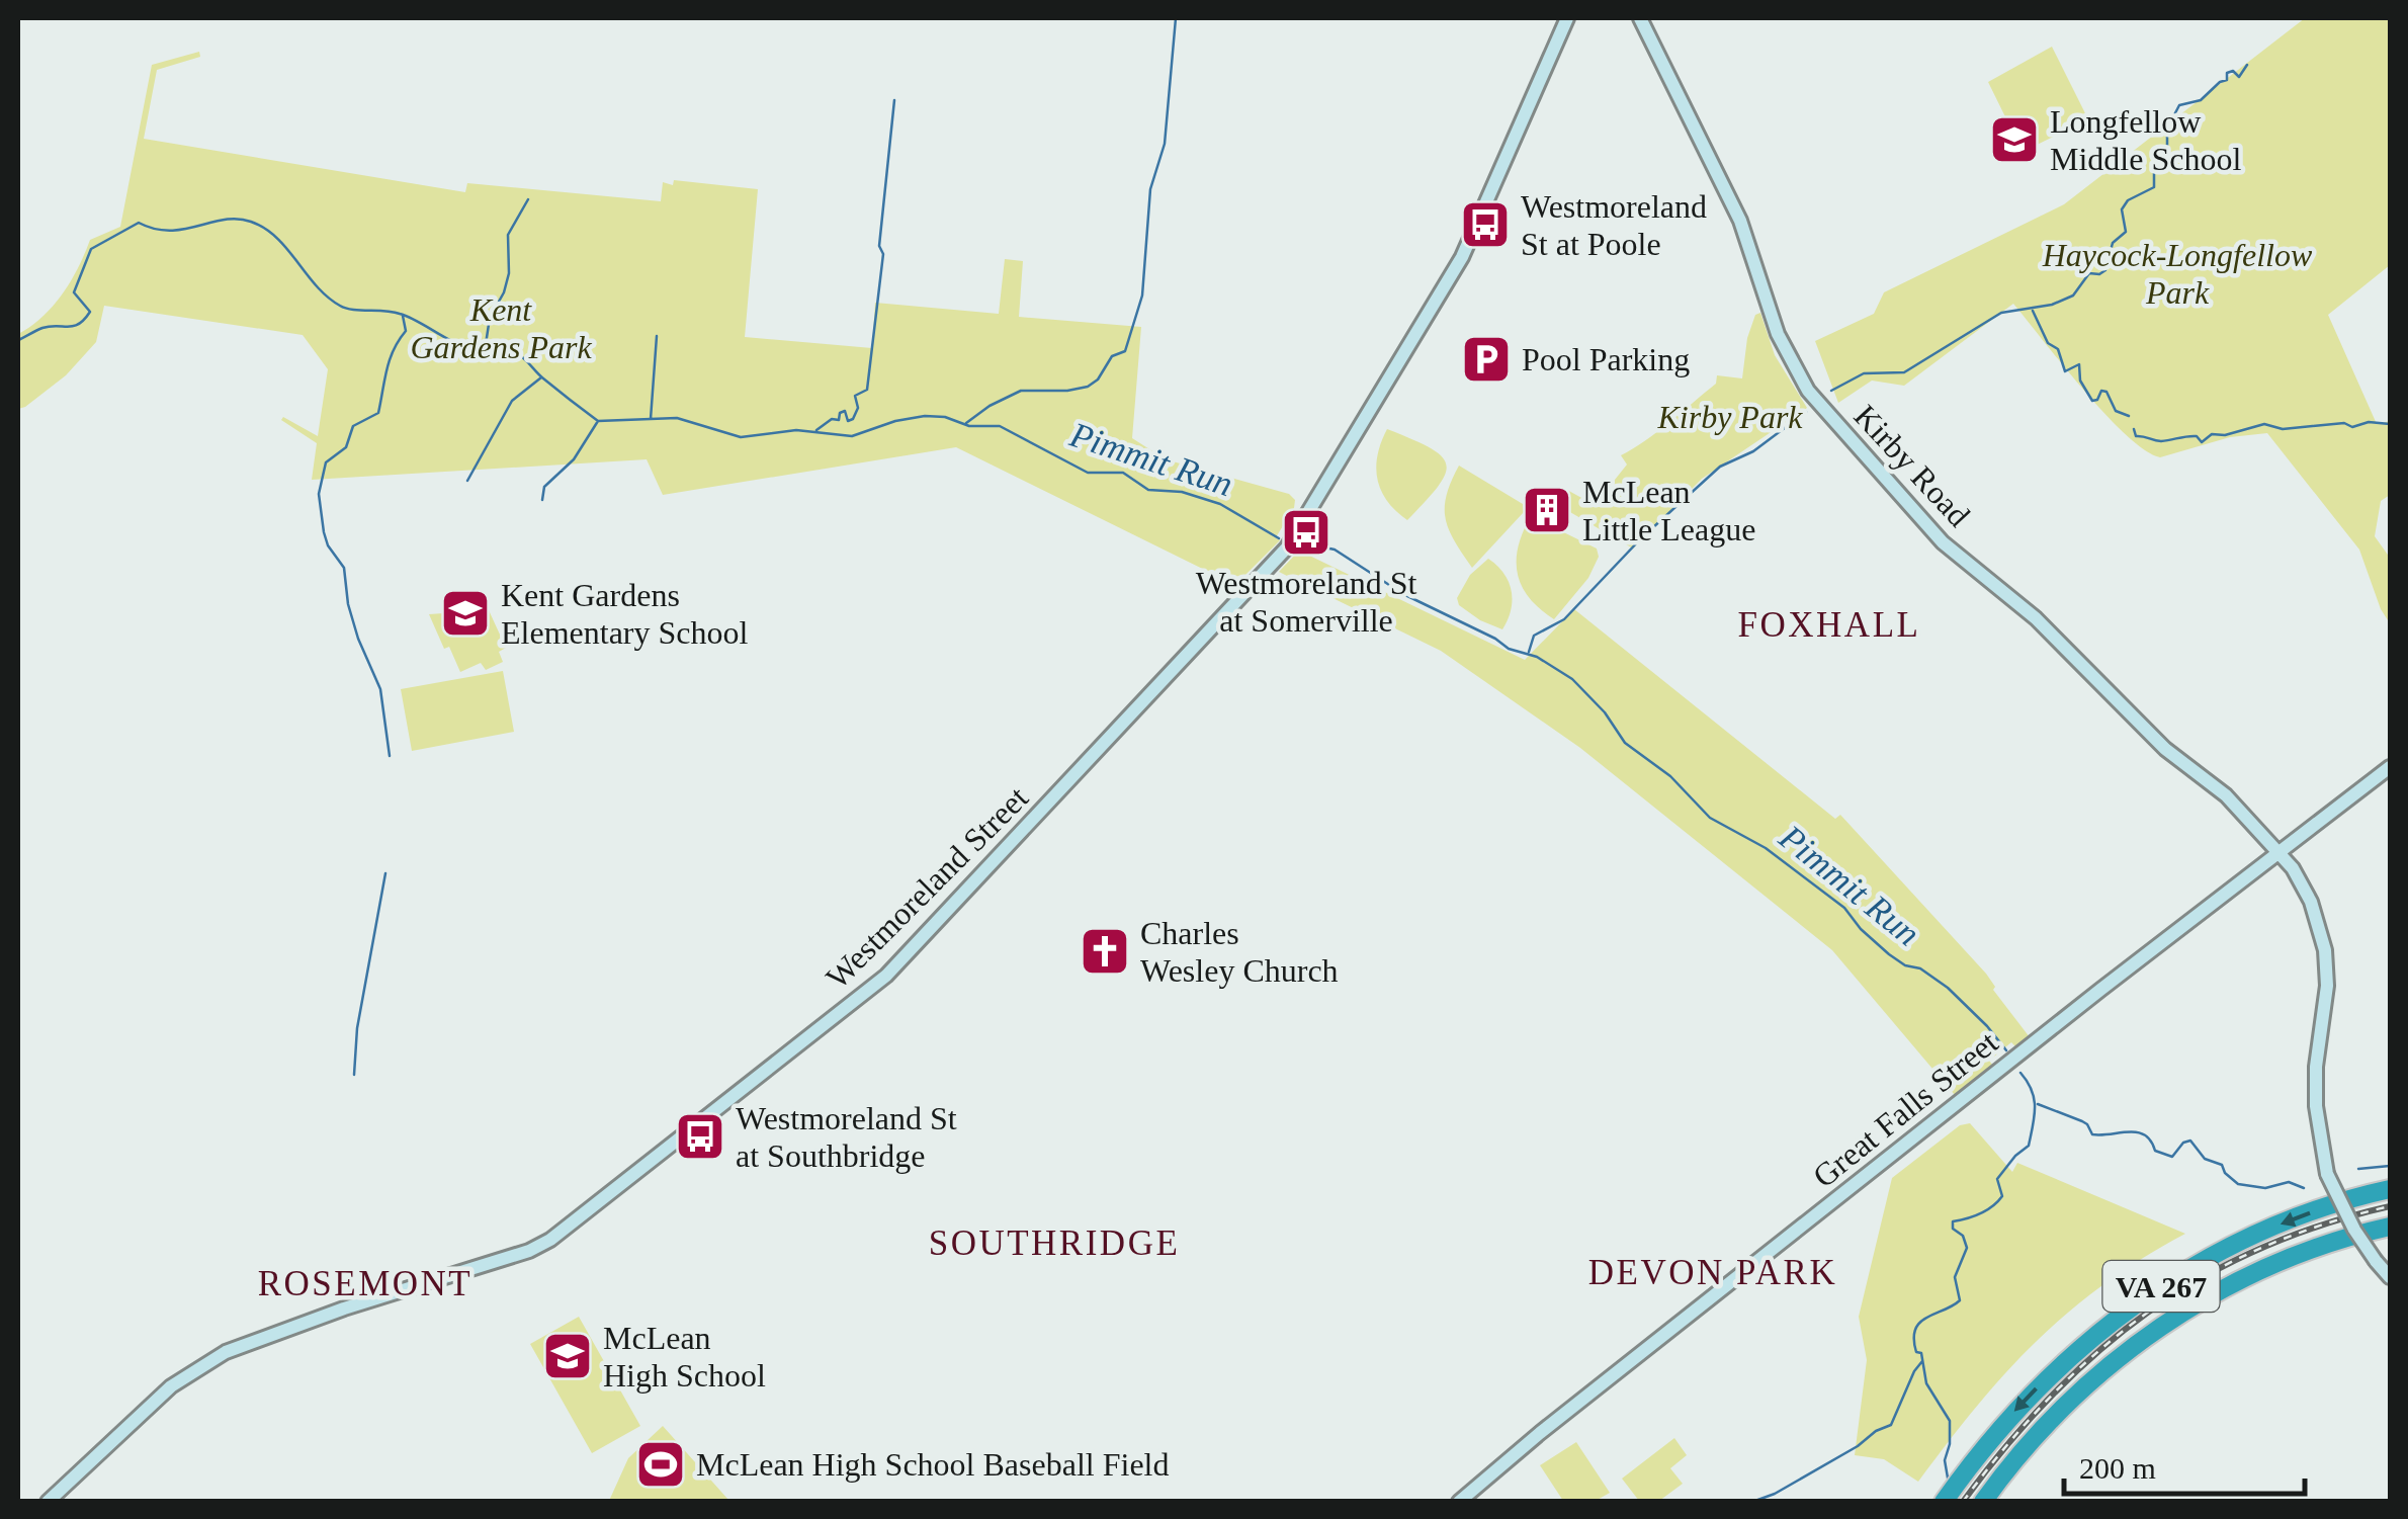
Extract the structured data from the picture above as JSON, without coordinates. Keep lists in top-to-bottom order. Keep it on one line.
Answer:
{"streets":{"highway":["VA 267"],"main road":["Kirby Road","Westmoreland Street","Great Falls Street"]},"crossings":[["Kirby Road","Great Falls Street"]],"districts":["FOXHALL","SOUTHRIDGE","DEVON PARK","ROSEMONT"],"water":["Pimmit Run"],"parks":["Haycock-Longfellow Park","Kent Gardens Park","Kirby Park"],"places":{"school or university":["Longfellow Middle School","Kent Gardens Elementary School","McLean High School"],"bus stop":["Westmoreland St at Poole","Westmoreland St at Somerville","Westmoreland St at Southbridge"],"parking":["Pool Parking"],"building":["McLean Little League"],"church":["Charles Wesley Church"],"sports":["McLean High School Baseball Field"]},"scale_bar":"200 m"}
